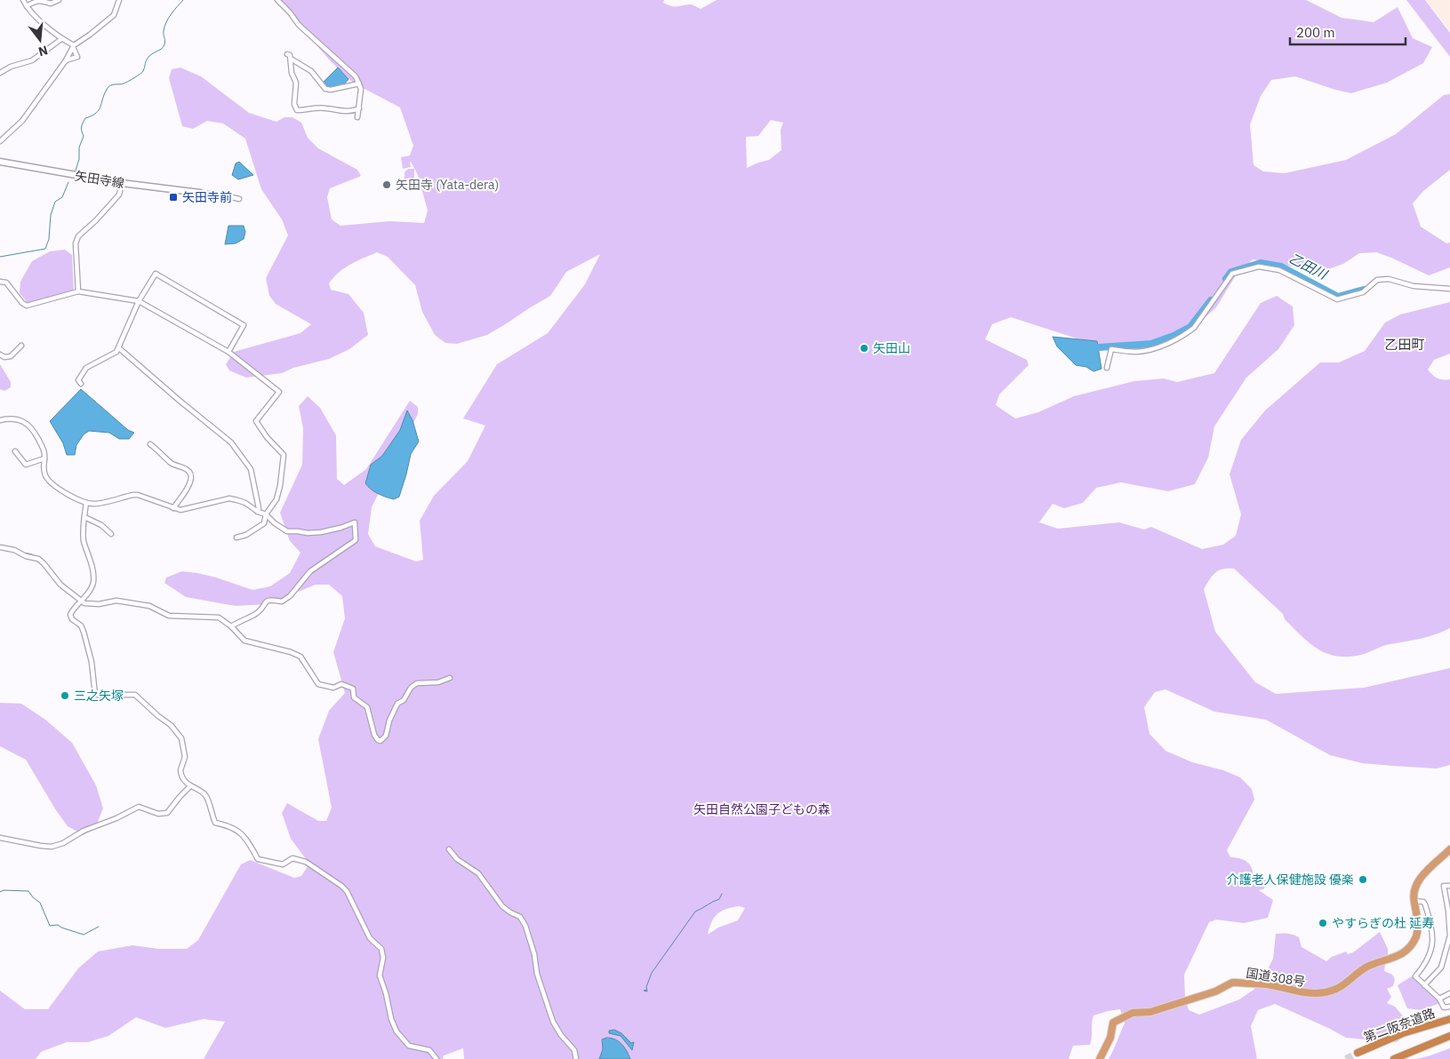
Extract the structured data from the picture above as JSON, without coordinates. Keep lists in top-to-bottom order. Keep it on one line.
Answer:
{"streets":{"highway":["国道308号","第二阪奈道路"],"main road":["矢田寺線"]},"districts":["乙田町"],"water":["乙田川"],"parks":["矢田自然公園子どもの森"],"places":{"other":["矢田寺 (Yata-dera)","矢田山","三之矢塚","介護老人保健施設 優楽","やすらぎの杜 延寿"],"transit":["矢田寺前"]},"scale_bar":"200 m","north":"bottom"}
